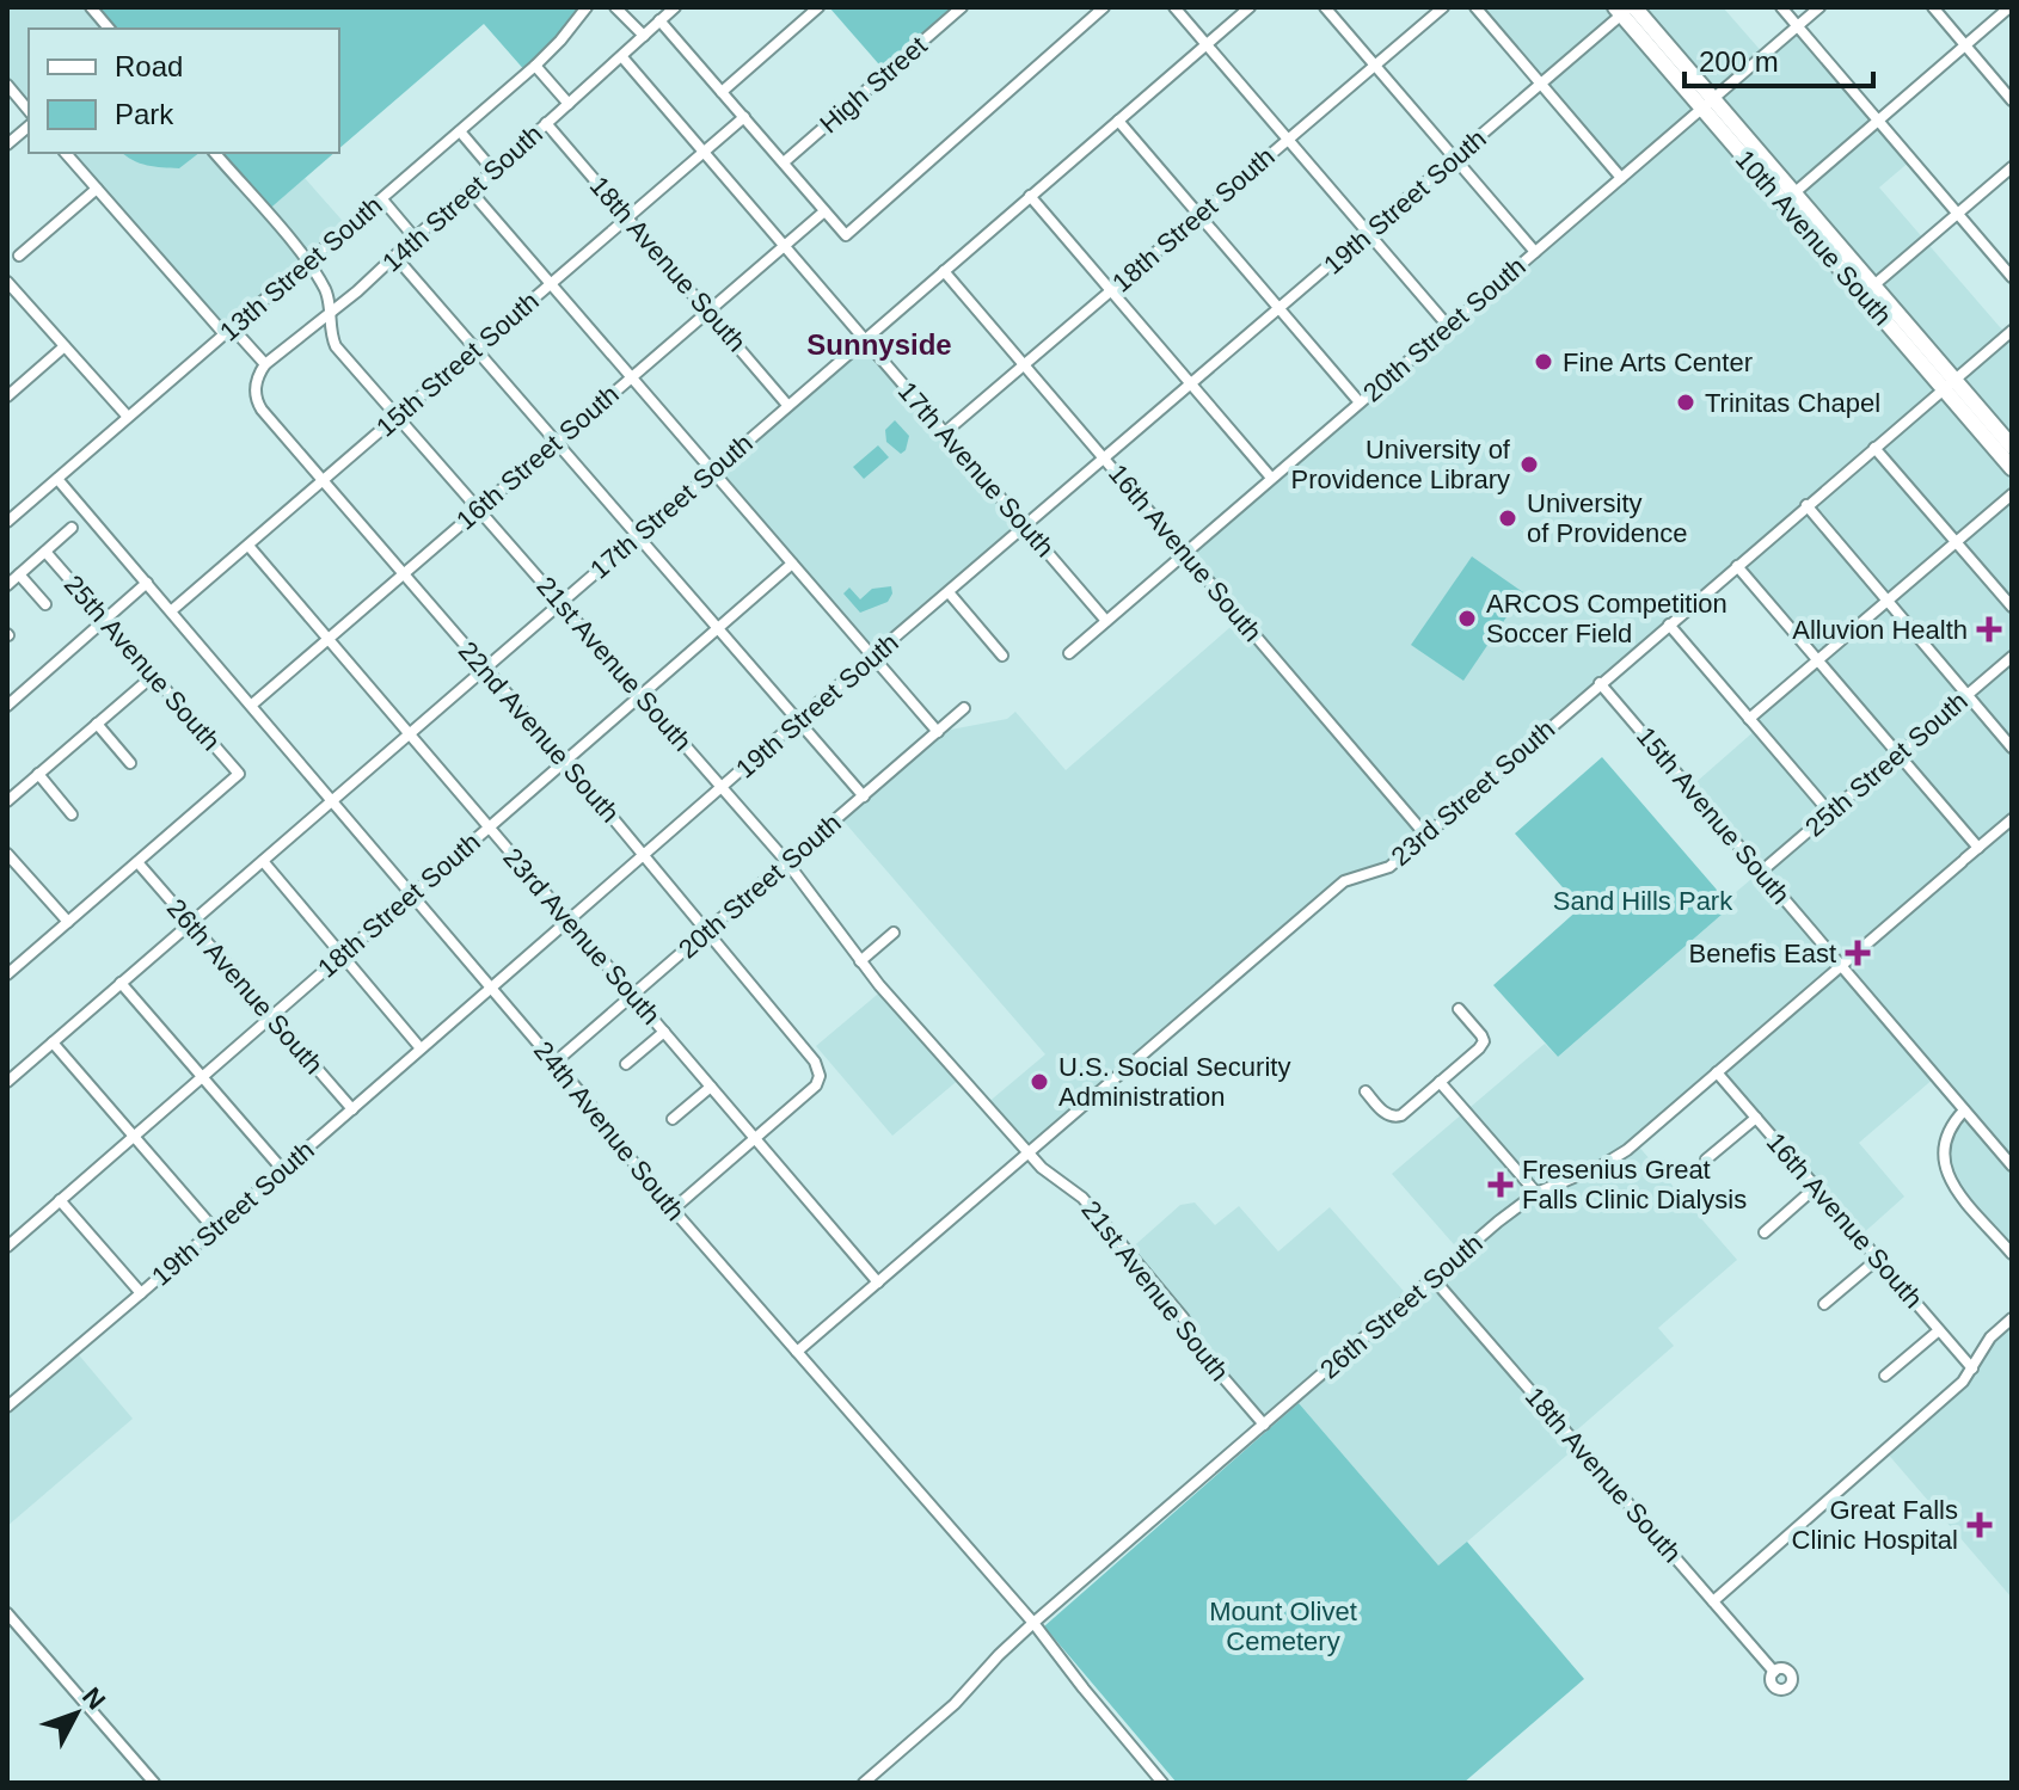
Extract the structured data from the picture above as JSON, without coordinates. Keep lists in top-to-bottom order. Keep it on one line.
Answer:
{"streets":{"highway":["10th Avenue South"],"street":["High Street","14th Street South","19th Street South","18th Street South","18th Avenue South","13th Street South","20th Street South","15th Street South","16th Street South","17th Avenue South","17th Street South","16th Avenue South","25th Avenue South","21st Avenue South","22nd Avenue South","25th Street South","23rd Street South","15th Avenue South","23rd Avenue South","26th Avenue South","24th Avenue South","26th Street South"]},"crossings":[["14th Street South","18th Avenue South"],["14th Street South","17th Avenue South"],["14th Street South","21st Avenue South"],["14th Street South","22nd Avenue South"],["19th Street South","10th Avenue South"],["19th Street South","17th Avenue South"],["19th Street South","16th Avenue South"],["19th Street South","21st Avenue South"],["19th Street South","22nd Avenue South"],["19th Street South","23rd Avenue South"],["19th Street South","26th Avenue South"],["19th Street South","24th Avenue South"],["18th Street South","17th Avenue South"],["18th Street South","16th Avenue South"],["18th Street South","21st Avenue South"],["18th Street South","22nd Avenue South"],["18th Street South","23rd Avenue South"],["18th Street South","26th Avenue South"],["18th Street South","24th Avenue South"],["10th Avenue South","20th Street South"],["10th Avenue South","23rd Street South"],["18th Avenue South","15th Street South"],["18th Avenue South","16th Street South"],["18th Avenue South","17th Street South"],["18th Avenue South","26th Street South"],["13th Street South","21st Avenue South"],["13th Street South","24th Avenue South"],["20th Street South","17th Avenue South"],["20th Street South","16th Avenue South"],["20th Street South","21st Avenue South"],["20th Street South","22nd Avenue South"],["20th Street South","23rd Avenue South"],["20th Street South","24th Avenue South"],["15th Street South","17th Avenue South"],["15th Street South","21st Avenue South"],["15th Street South","22nd Avenue South"],["15th Street South","23rd Avenue South"],["15th Street South","24th Avenue South"],["16th Street South","17th Avenue South"],["16th Street South","21st Avenue South"],["16th Street South","22nd Avenue South"],["16th Street South","23rd Avenue South"],["16th Street South","24th Avenue South"],["17th Avenue South","17th Street South"],["17th Street South","16th Avenue South"],["17th Street South","21st Avenue South"],["17th Street South","22nd Avenue South"],["17th Street South","23rd Avenue South"],["17th Street South","26th Avenue South"],["17th Street South","24th Avenue South"],["16th Avenue South","23rd Street South"],["16th Avenue South","26th Street South"],["25th Avenue South","26th Avenue South"],["21st Avenue South","23rd Street South"],["21st Avenue South","26th Street South"],["22nd Avenue South","23rd Avenue South"],["25th Street South","15th Avenue South"],["23rd Street South","15th Avenue South"],["23rd Street South","23rd Avenue South"],["23rd Street South","24th Avenue South"],["15th Avenue South","26th Street South"],["24th Avenue South","26th Street South"]],"districts":["Sunnyside"],"parks":["Sand Hills Park","Mount Olivet Cemetery"],"places":{"other":["Fine Arts Center","Trinitas Chapel","University of Providence Library","University of Providence","ARCOS Competition Soccer Field","U.S. Social Security Administration"],"health":["Alluvion Health","Benefis East","Fresenius Great Falls Clinic Dialysis","Great Falls Clinic Hospital"]},"legend":["Road","Park"],"scale_bar":"200 m","north":"top right"}
